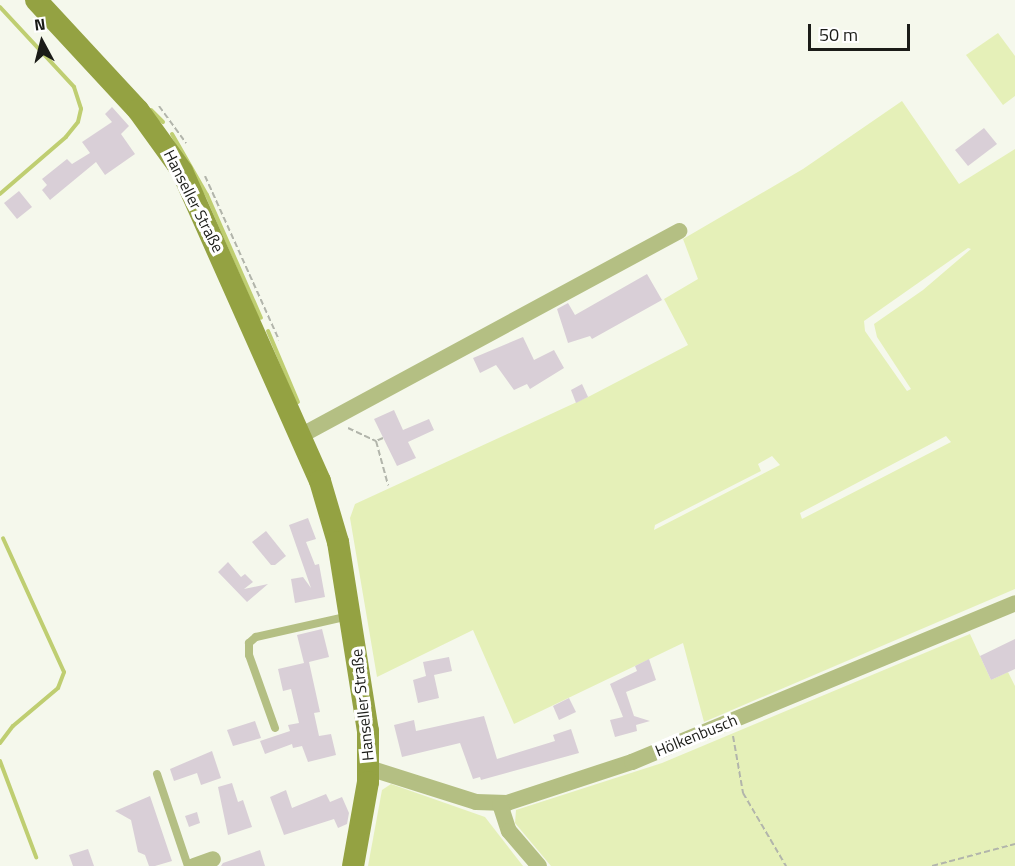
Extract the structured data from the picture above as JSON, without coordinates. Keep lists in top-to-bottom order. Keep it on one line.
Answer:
{"streets":{"main road":["Hanseller Straße"],"street":["Hölkenbusch"]},"crossings":[["Hanseller Straße","Hölkenbusch"]],"scale_bar":"50 m","north":"top"}
